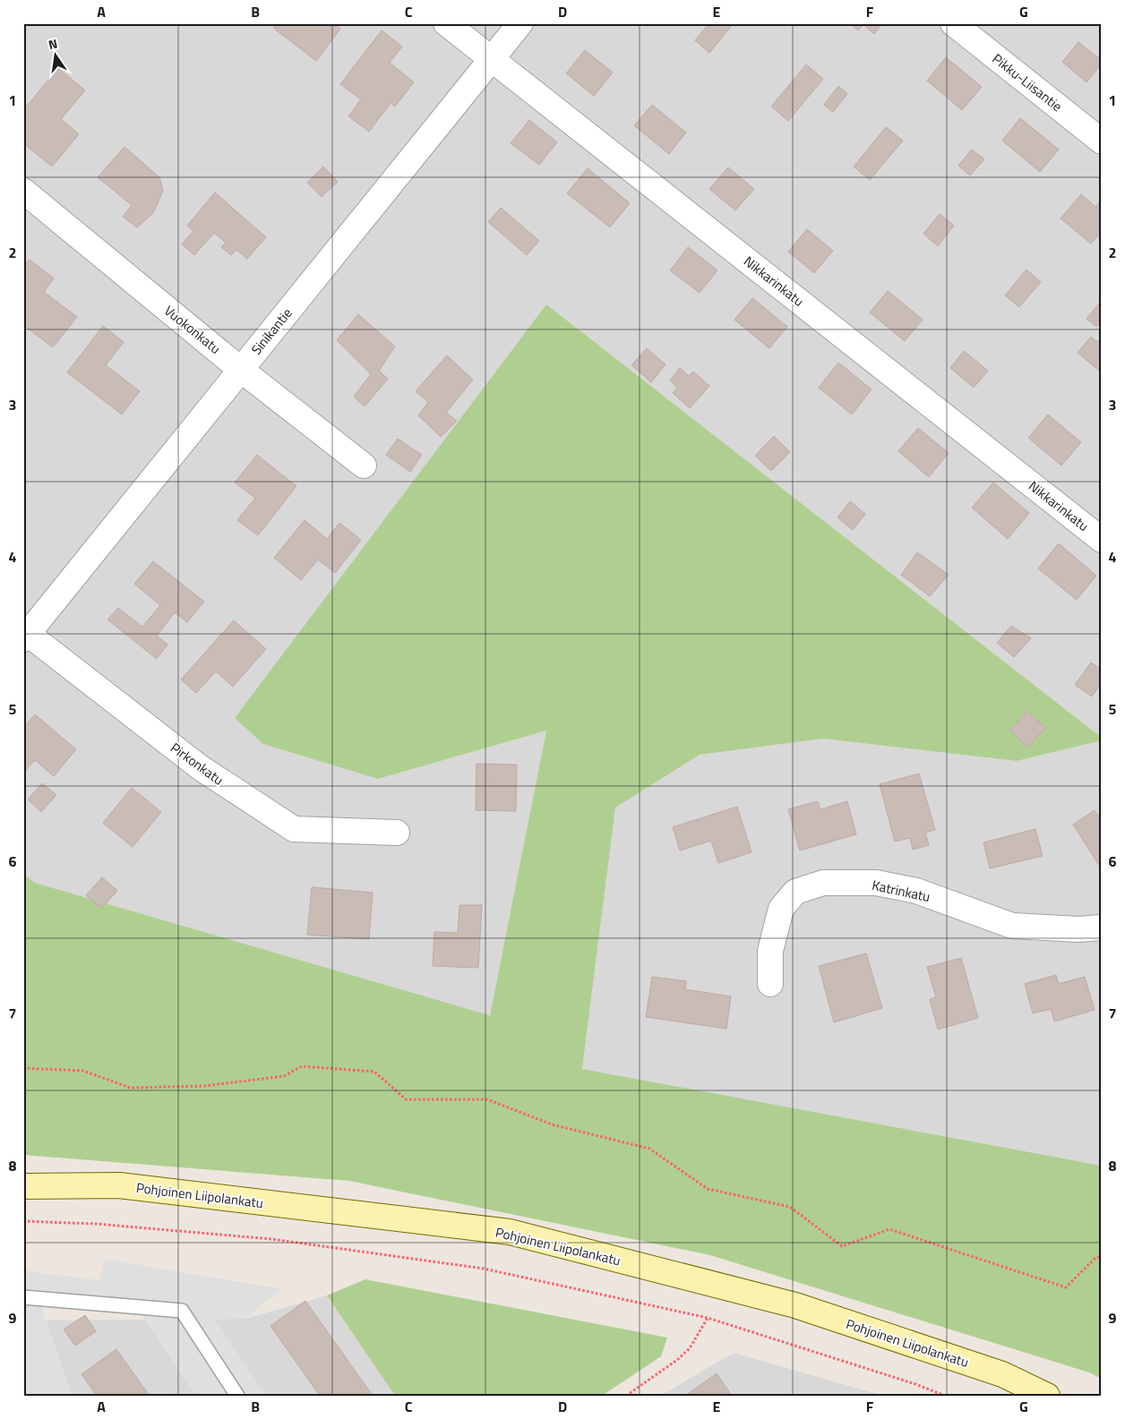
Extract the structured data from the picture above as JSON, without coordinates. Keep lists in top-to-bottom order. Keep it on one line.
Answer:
{"streets":{"street":["Pikku-Liisantie","Nikkarinkatu","Vuokonkatu","Sinikantie","Pirkonkatu","Katrinkatu","Pohjoinen Liipolankatu"]},"crossings":[["Nikkarinkatu","Sinikantie"],["Vuokonkatu","Sinikantie"],["Sinikantie","Pirkonkatu"]],"north":"top","grid":{"columns":["A","B","C","D","E","F","G"],"rows":["1","2","3","4","5","6","7","8","9"]}}
